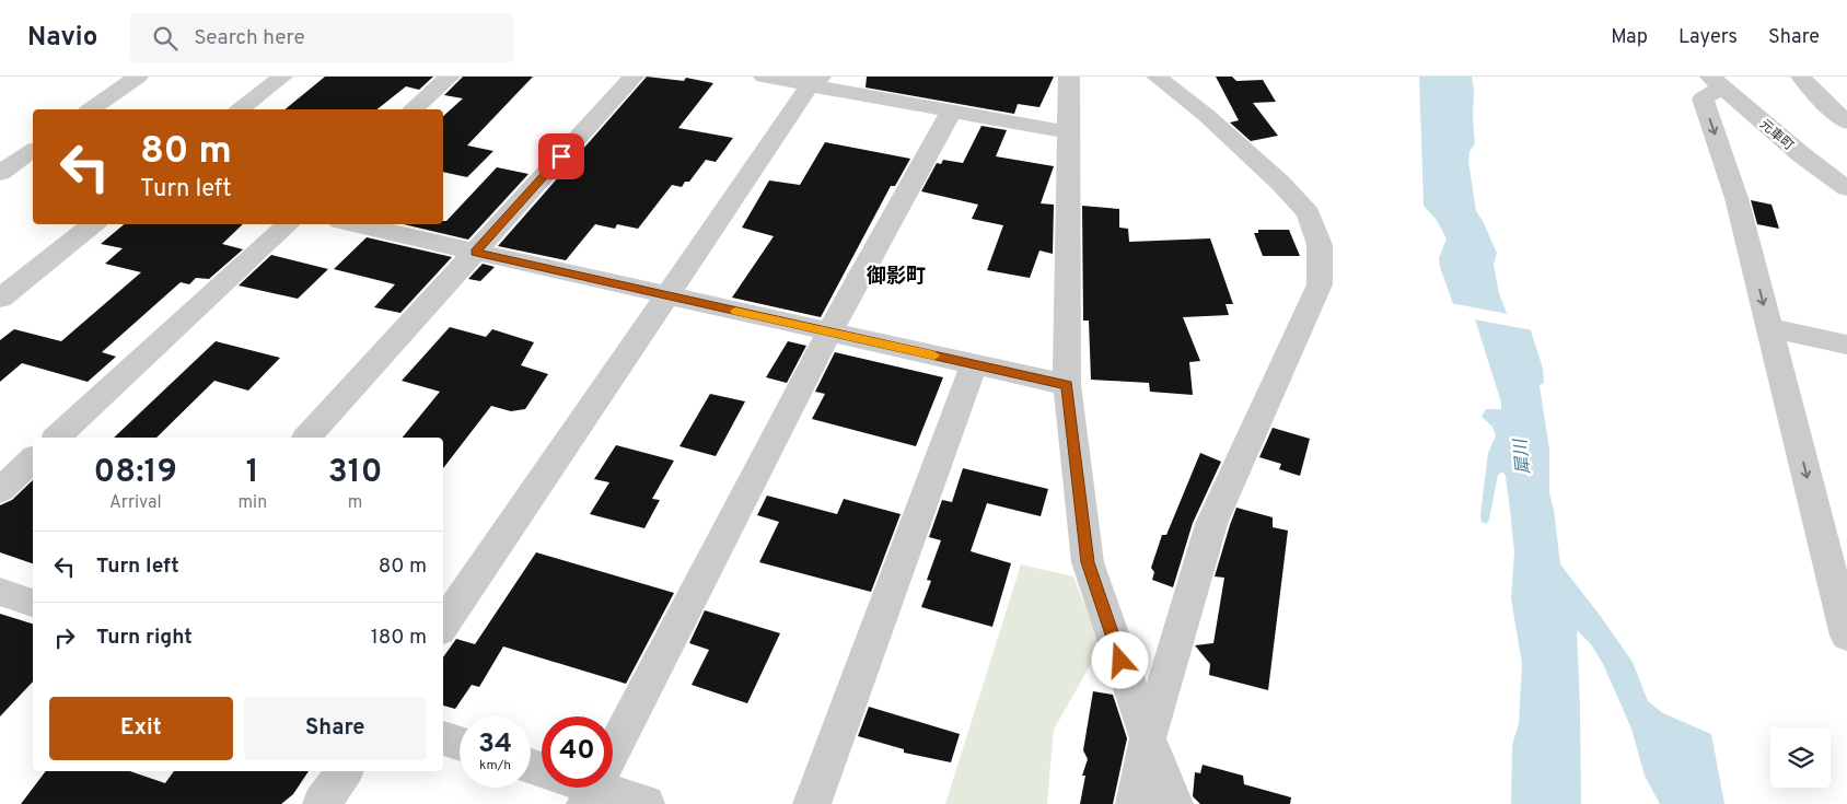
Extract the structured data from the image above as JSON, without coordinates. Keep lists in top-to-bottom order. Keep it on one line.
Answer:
{"streets":{"street":["元車町"]},"districts":["御影町"],"water":["犀川"],"page":{"header":"Navio","search":"Search here","nav":["Map","Layers","Share"],"turn":["80 m","Turn left"],"eta":["08:19","Arrival","1","min","310","m"],"list":[{"name":"Turn left","value":"80 m"},{"name":"Turn right","value":"180 m"}],"buttons":["Exit","Share"],"speed":"34 km/h","limit":"40"}}
